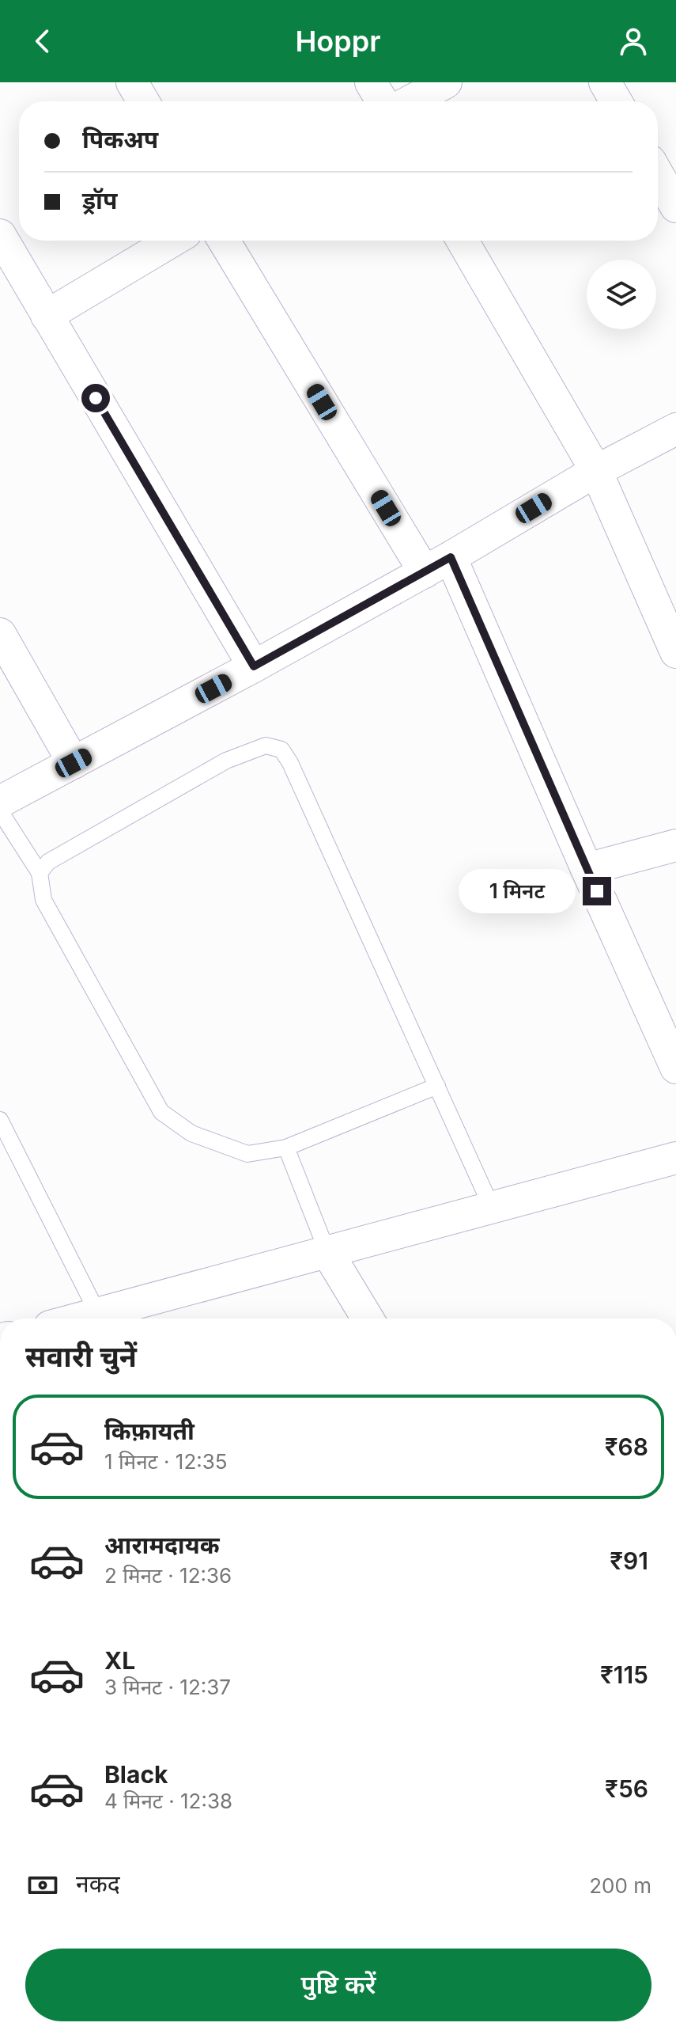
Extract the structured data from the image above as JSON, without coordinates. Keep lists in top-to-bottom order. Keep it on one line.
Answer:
{"page":{"header":"Hoppr","banner":["पिकअप","ड्रॉप"],"bubble":"1 मिनट","heading":"सवारी चुनें","list":[{"name":"किफ़ायती","note":"1 मिनट · 12:35","value":"₹68"},{"name":"आरामदायक","note":"2 मिनट · 12:36","value":"₹91"},{"name":"XL","note":"3 मिनट · 12:37","value":"₹115"},{"name":"Black","note":"4 मिनट · 12:38","value":"₹56"}],"pay":["नकद","200 m"],"buttons":"पुष्टि करें"}}
